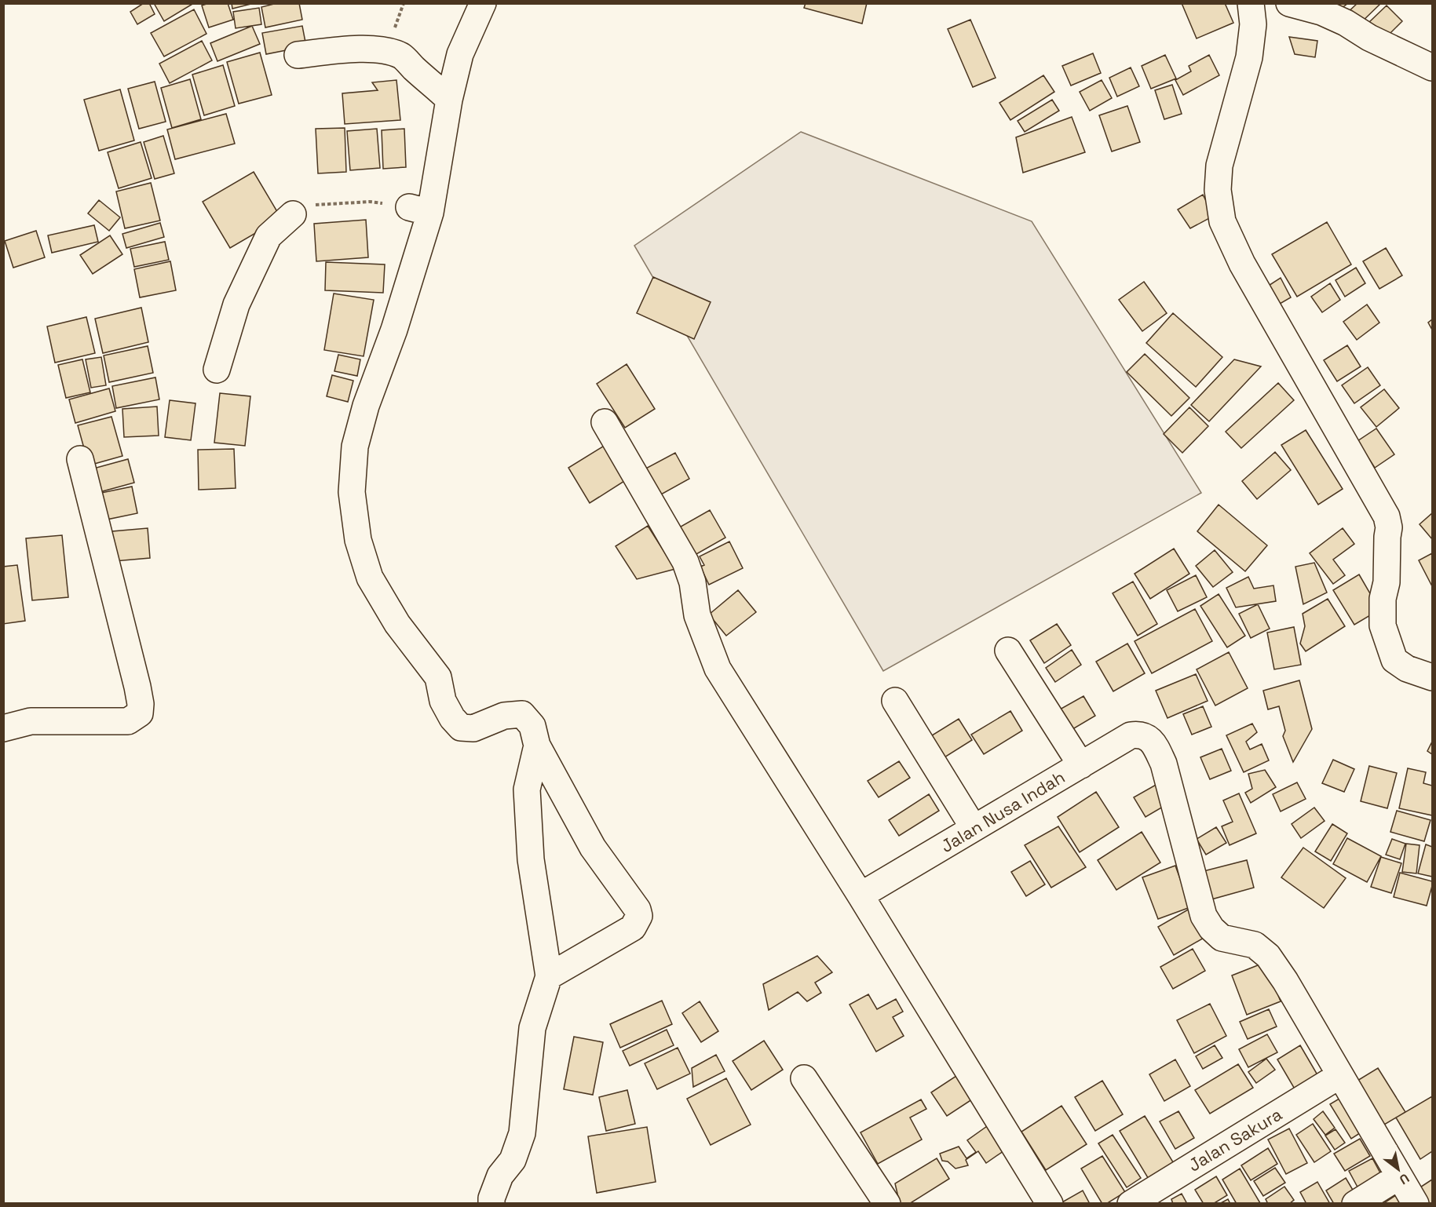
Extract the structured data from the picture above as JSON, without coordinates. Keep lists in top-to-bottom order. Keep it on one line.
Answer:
{"streets":{"street":["Jalan Nusa Indah","Jalan Sakura"]},"crossings":[["Jalan Nusa Indah","Jalan Sakura"]],"north":"bottom right"}
